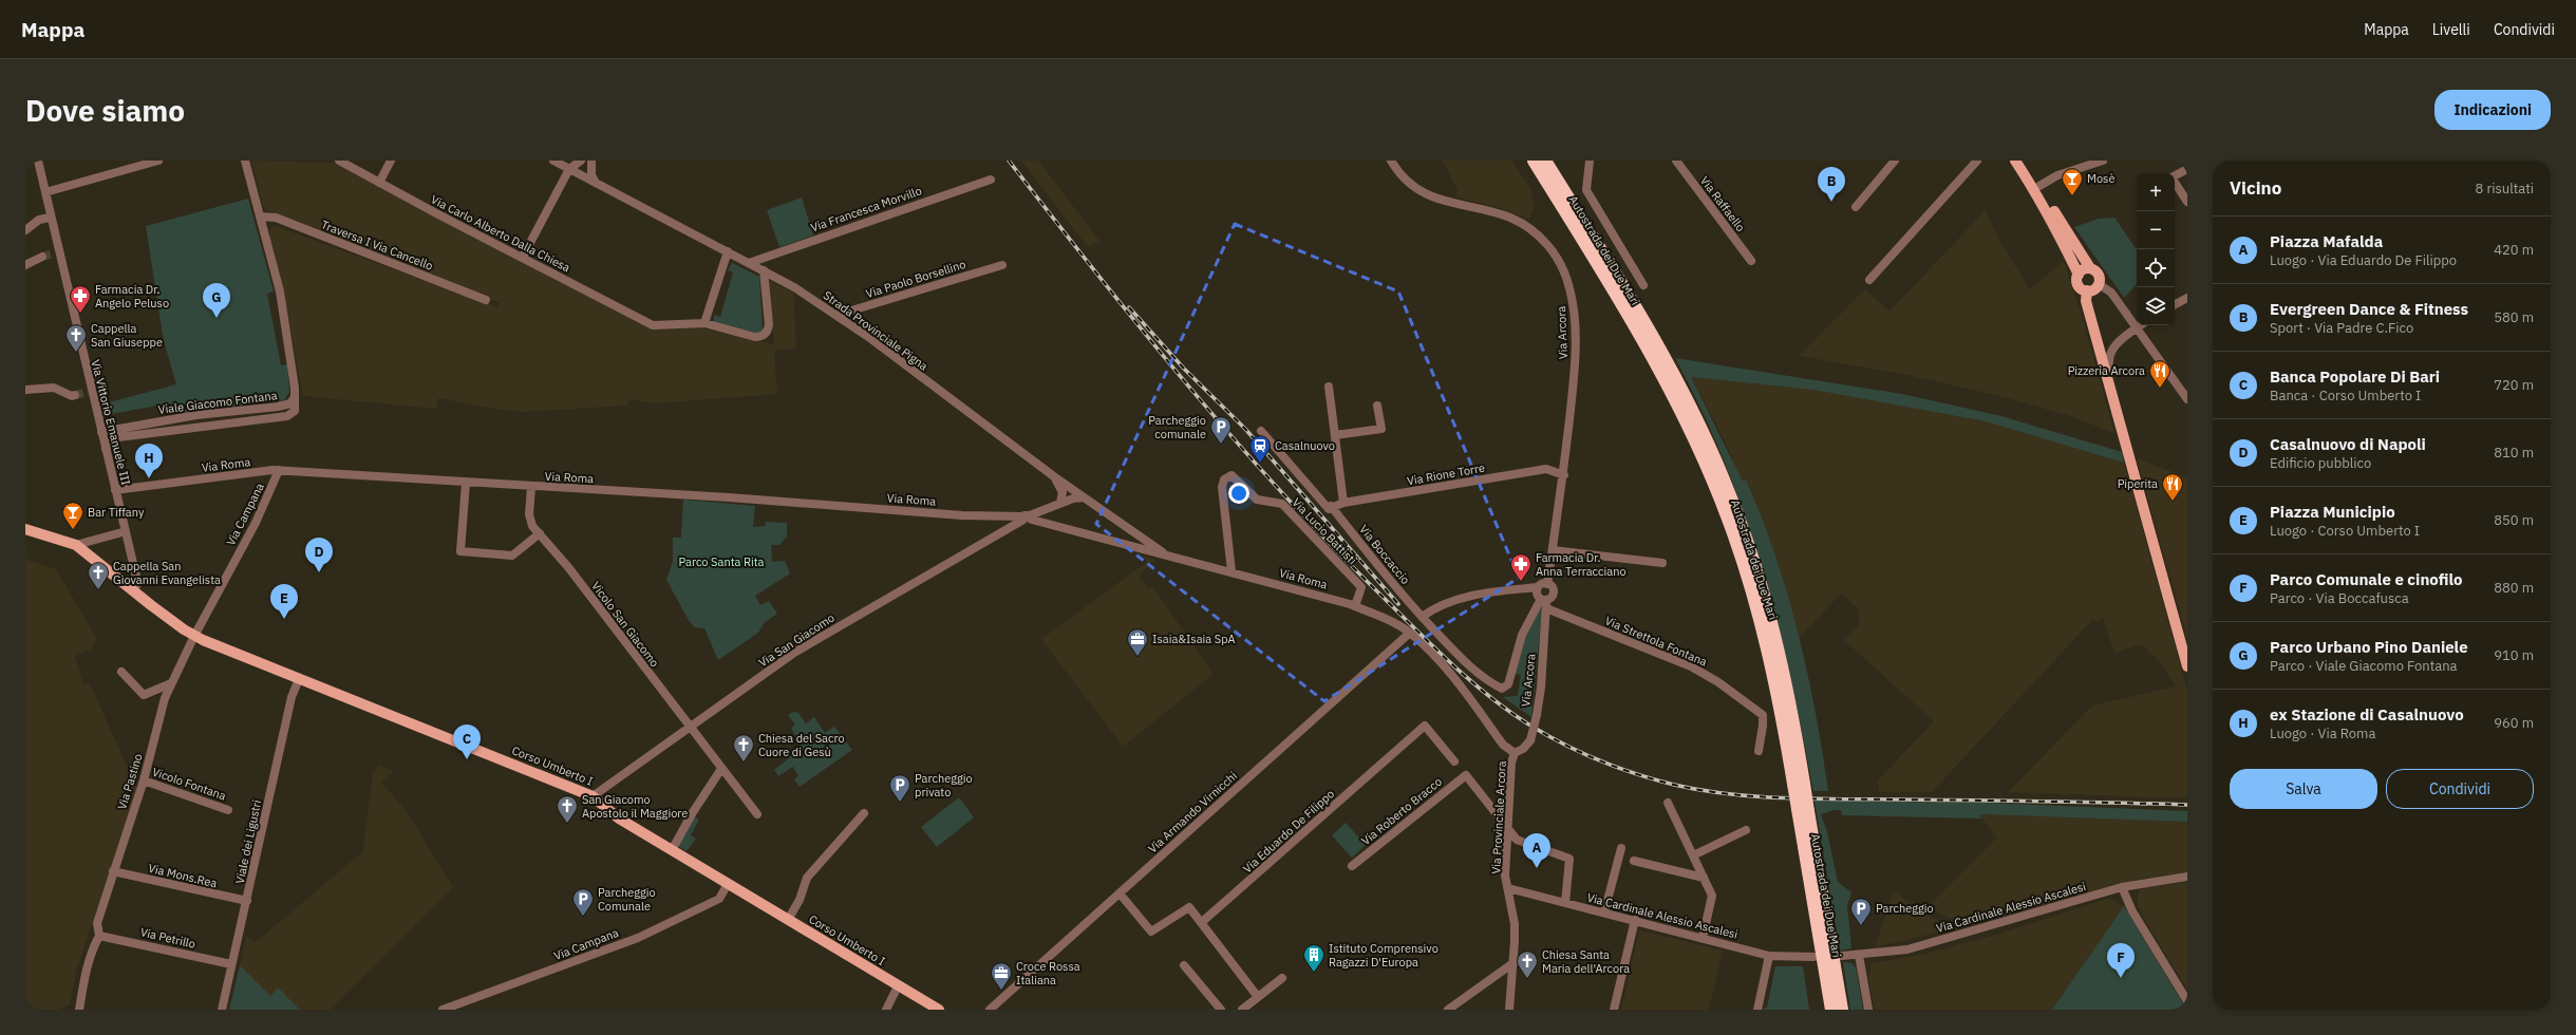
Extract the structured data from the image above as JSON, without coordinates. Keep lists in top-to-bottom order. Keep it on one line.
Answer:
{"streets":{"highway":["Autostrada dei Due Mari"],"main road":["Corso Umberto I"],"street":["Via Raffaello","Via Francesca Morvillo","Via Carlo Alberto Dalla Chiesa","Traversa I Via Cancello","Via Paolo Borsellino","Strada Provinciale Pigna","Via Arcora","Viale Giacomo Fontana","Via Vittorio Emanuele III","Via Roma","Via Rione Torre","Via Campana","Via Lucio Battisti","Via Boccaccio","Vicolo San Giacomo","Via San Giacomo","Via Strettola Fontana","Via Pastino","Vicolo Fontana","Via Roberto Bracco","Via Armando Virnicchi","Via Provinciale Arcora","Via Eduardo De Filippo","Viale dei Ligustri","Via Mons.Rea","Via Cardinale Alessio Ascalesi","Via Petrillo"]},"crossings":[["Via Francesca Morvillo","Strada Provinciale Pigna"],["Via Paolo Borsellino","Strada Provinciale Pigna"],["Strada Provinciale Pigna","Via Roma"],["Via Arcora","Via Roma"],["Via Arcora","Via Rione Torre"],["Via Arcora","Via Boccaccio"],["Via Arcora","Via Strettola Fontana"],["Via Arcora","Via Provinciale Arcora"],["Viale Giacomo Fontana","Via Vittorio Emanuele III"],["Via Vittorio Emanuele III","Via Roma"],["Via Vittorio Emanuele III","Corso Umberto I"],["Via Roma","Via Campana"],["Via Roma","Via Lucio Battisti"],["Via Roma","Vicolo San Giacomo"],["Via Roma","Via San Giacomo"],["Via Roma","Via Armando Virnicchi"],["Via Roma","Via Provinciale Arcora"],["Via Rione Torre","Via Boccaccio"],["Via Campana","Corso Umberto I"],["Via Campana","Via Pastino"],["Via Boccaccio","Via Strettola Fontana"],["Vicolo San Giacomo","Via San Giacomo"],["Via San Giacomo","Corso Umberto I"],["Corso Umberto I","Via Pastino"],["Corso Umberto I","Viale dei Ligustri"],["Via Pastino","Vicolo Fontana"],["Via Pastino","Via Mons.Rea"],["Via Pastino","Via Petrillo"],["Via Roberto Bracco","Via Provinciale Arcora"],["Via Provinciale Arcora","Via Cardinale Alessio Ascalesi"],["Viale dei Ligustri","Via Mons.Rea"],["Viale dei Ligustri","Via Petrillo"]],"parks":["Parco Santa Rita"],"places":{"bar":["Mosè","Bar Tiffany"],"pharmacy":["Farmacia Dr. Angelo Peluso","Farmacia Dr. Anna Terracciano"],"church":["Cappella San Giuseppe","Cappella San Giovanni Evangelista","Chiesa del Sacro Cuore di Gesù","San Giacomo Apostolo il Maggiore","Chiesa Santa Maria dell'Arcora"],"restaurant":["Pizzeria Arcora","Piperita"],"parking":["Parcheggio comunale","Parcheggio privato","Parcheggio Comunale","Parcheggio"],"station":["Casalnuovo"],"office":["Isaia&Isaia SpA","Croce Rossa Italiana"],"building":["Istituto Comprensivo Ragazzi D'Europa"]},"page":{"header":"Mappa","nav":["Mappa","Livelli","Condividi"],"buttons":["Indicazioni",["Salva","Condividi"]],"title":"Dove siamo","heading":["Vicino","8 risultati"],"pins":["B","G","H","D","E","C","A","F"],"map_buttons":["+","−"],"list":[{"mark":"A","name":"Piazza Mafalda","note":"Luogo · Via Eduardo De Filippo","value":"420 m"},{"mark":"B","name":"Evergreen Dance & Fitness","note":"Sport · Via Padre C.Fico","value":"580 m"},{"mark":"C","name":"Banca Popolare Di Bari","note":"Banca · Corso Umberto I","value":"720 m"},{"mark":"D","name":"Casalnuovo di Napoli","note":"Edificio pubblico","value":"810 m"},{"mark":"E","name":"Piazza Municipio","note":"Luogo · Corso Umberto I","value":"850 m"},{"mark":"F","name":"Parco Comunale e cinofilo","note":"Parco · Via Boccafusca","value":"880 m"},{"mark":"G","name":"Parco Urbano Pino Daniele","note":"Parco · Viale Giacomo Fontana","value":"910 m"},{"mark":"H","name":"ex Stazione di Casalnuovo","note":"Luogo · Via Roma","value":"960 m"}]}}
